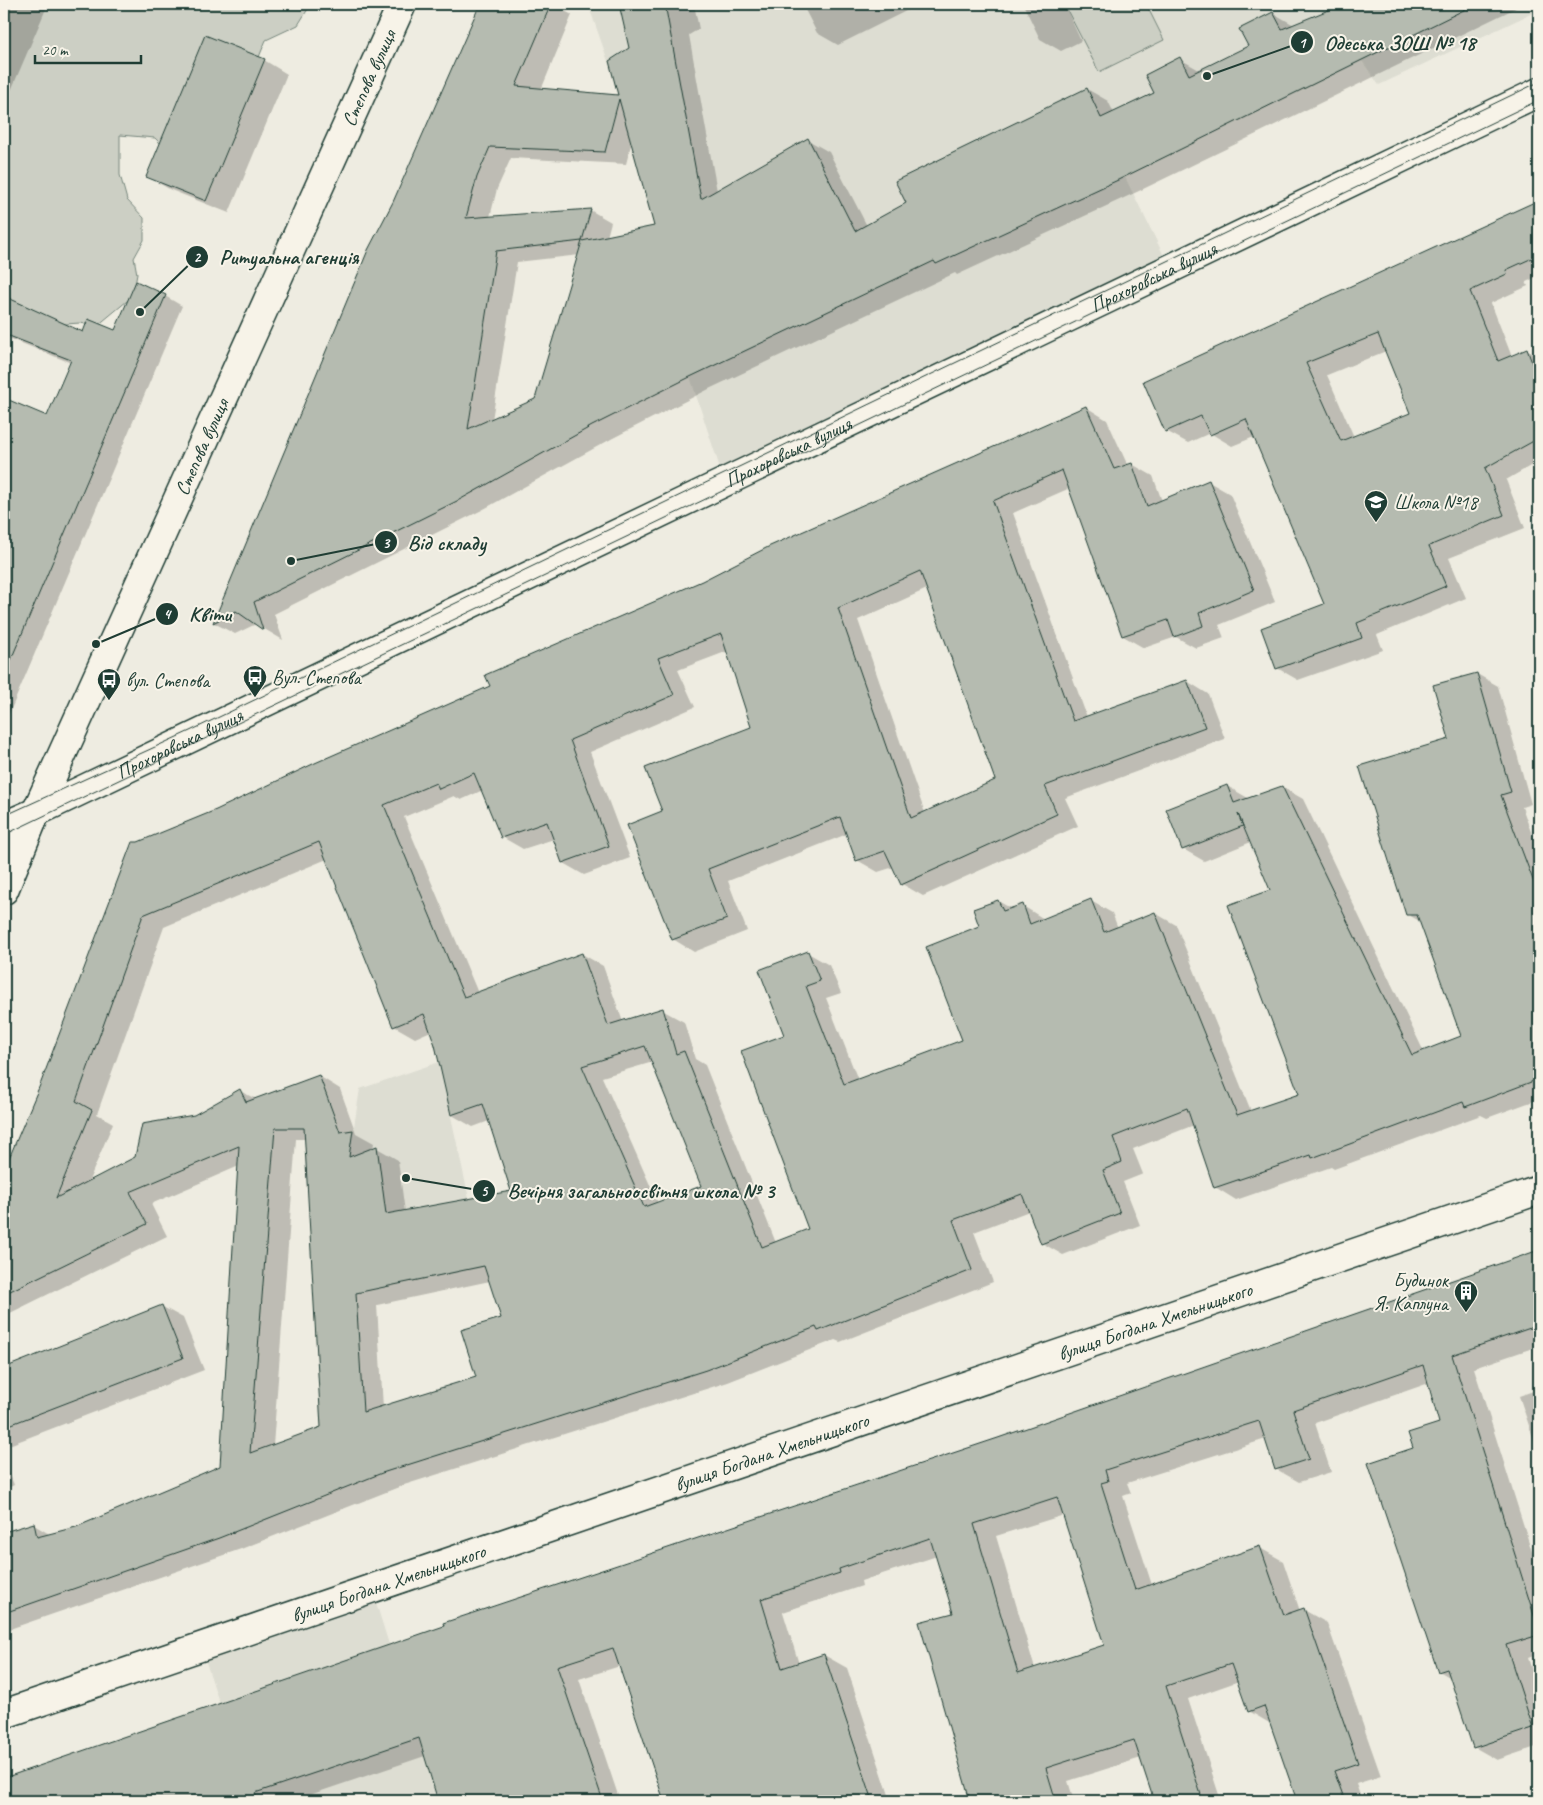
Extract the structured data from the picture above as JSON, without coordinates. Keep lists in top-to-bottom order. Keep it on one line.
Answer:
{"streets":{"main road":["Степова вулиця","Прохоровська вулиця","вулиця Богдана Хмельницького"]},"crossings":[["Степова вулиця","Прохоровська вулиця"]],"places":{"other":["Одеська ЗОШ № 18","Ритуальна агенція","Від складу","Квіти","Вечірня загальноосвітня школа № 3"],"school or university":["Школа №18"],"bus stop":["Вул. Степова","вул. Степова"],"building":["Будинок Я. Каплуна"]},"scale_bar":"20 m"}
